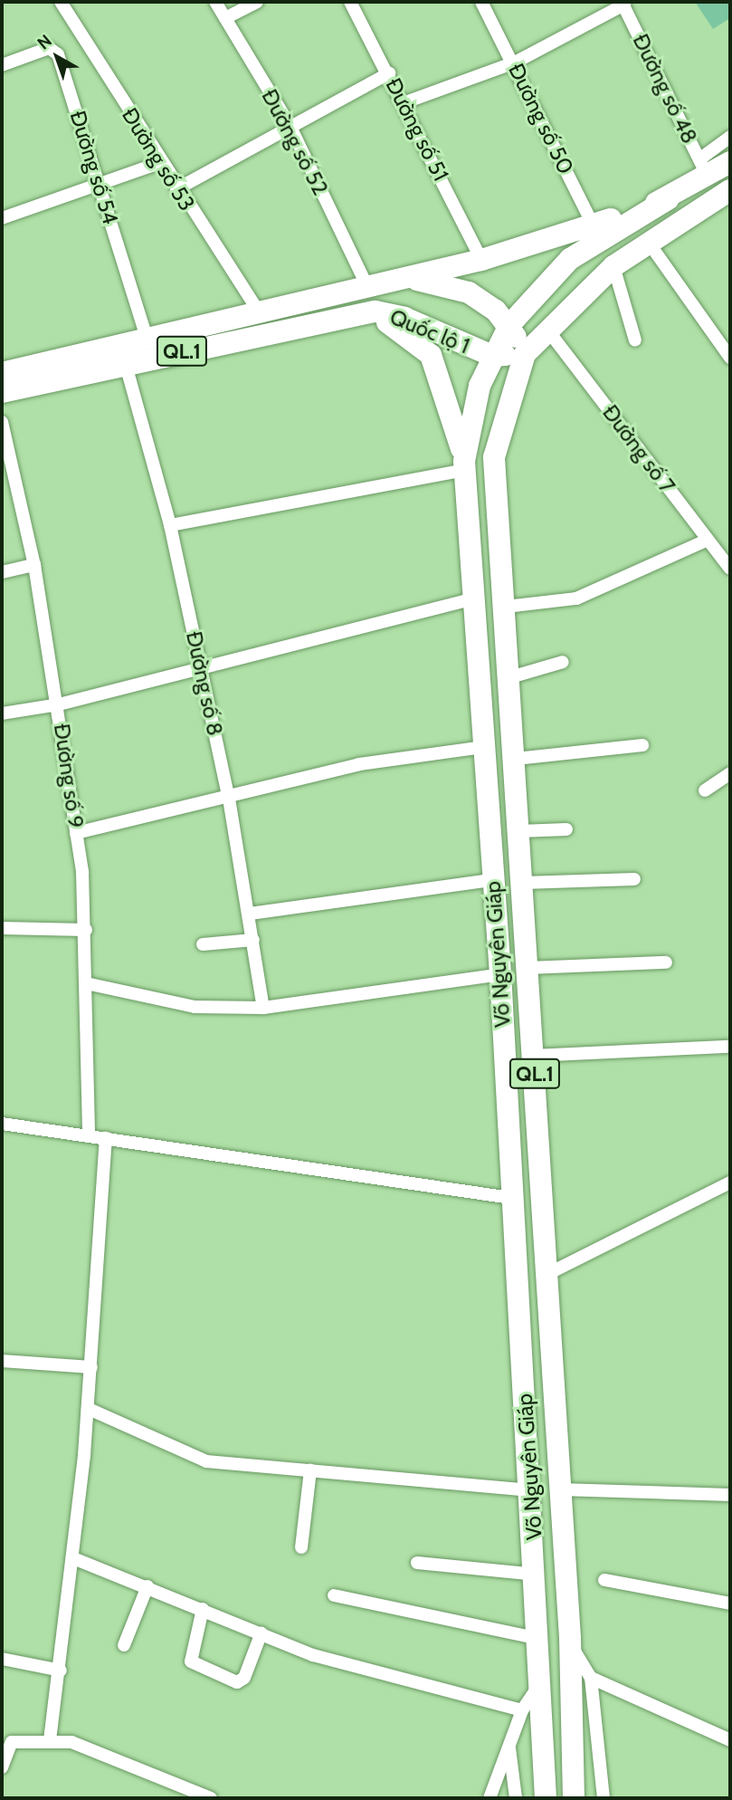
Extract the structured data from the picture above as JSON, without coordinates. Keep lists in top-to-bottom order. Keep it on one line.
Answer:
{"streets":{"highway":["Quốc lộ 1","QL.1","Võ Nguyên Giáp"],"street":["Đường số 48","Đường số 50","Đường số 51","Đường số 52","Đường số 53","Đường số 54","Đường số 7","Đường số 8","Đường số 9"]},"crossings":[["Đường số 48","Quốc lộ 1"],["Đường số 50","Quốc lộ 1"],["Đường số 50","Võ Nguyên Giáp"],["Đường số 51","Quốc lộ 1"],["Đường số 52","Quốc lộ 1"],["Đường số 53","Quốc lộ 1"],["Đường số 54","Quốc lộ 1"],["Quốc lộ 1","QL.1"],["Quốc lộ 1","Đường số 8"],["Quốc lộ 1","Võ Nguyên Giáp"],["QL.1","Đường số 7"],["QL.1","Võ Nguyên Giáp"]],"north":"top left"}
